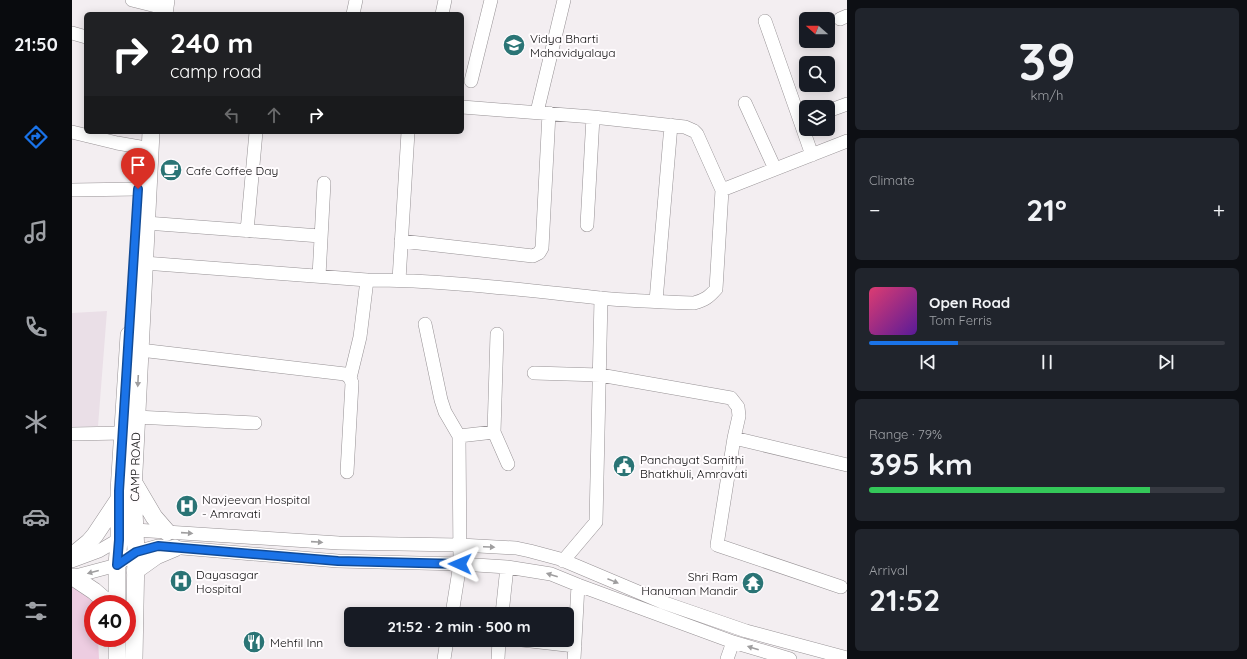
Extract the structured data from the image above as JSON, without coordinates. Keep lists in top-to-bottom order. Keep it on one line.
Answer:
{"streets":{"main road":["CAMP ROAD"]},"places":{"school or university":["Vidya Bharti Mahavidyalaya"],"cafe":["Cafe Coffee Day"],"public building":["Panchayat Samithi Bhatkhuli, Amravati"],"hospital":["Navjeevan Hospital - Amravati","Dayasagar Hospital"],"temple":["Shri Ram Hanuman Mandir"],"restaurant":["Mehfil Inn"]},"north":"left","page":{"tabs":"21:50","tile":[["39","km/h"],"Climate",["Range · 79%","395 km"],["Arrival","21:52"]],"turn":["240 m","camp road"],"heat":["−","21°","+"],"song":["Open Road","Tom Ferris"],"limit":"40","trip":"21:52 · 2 min · 500 m"}}
